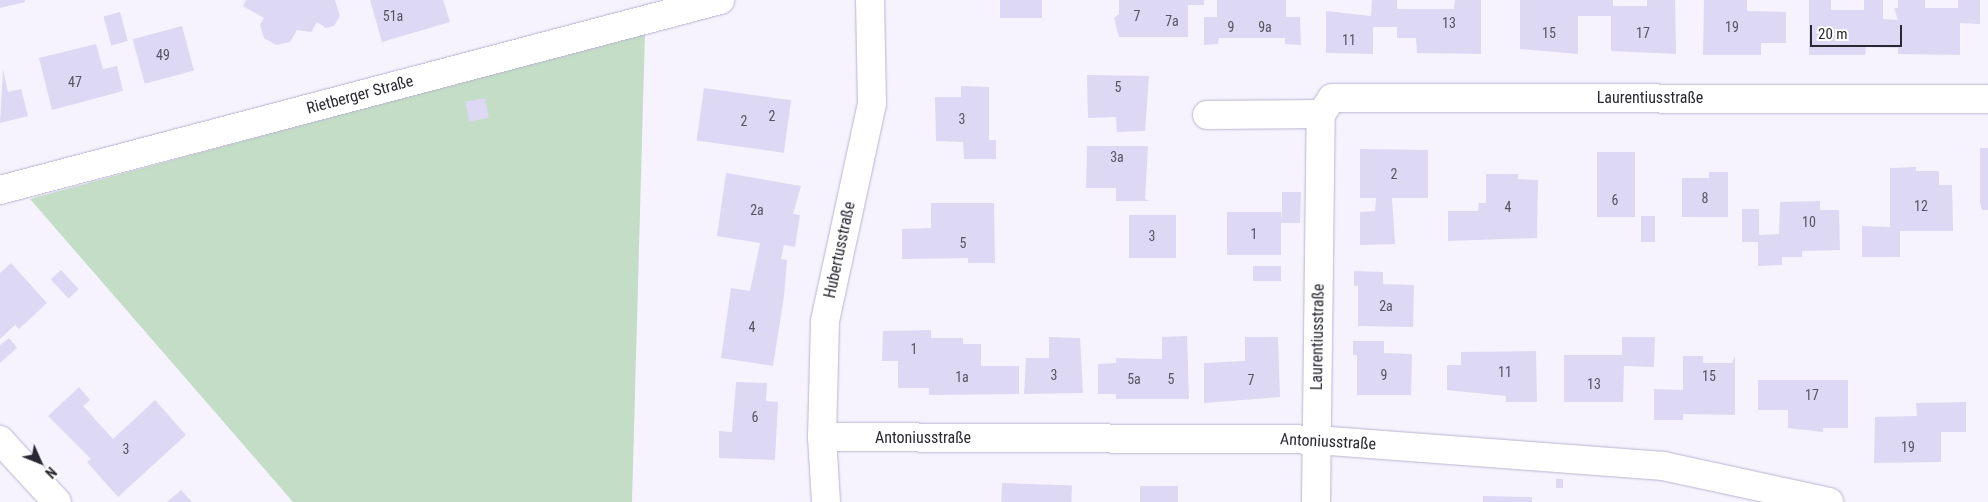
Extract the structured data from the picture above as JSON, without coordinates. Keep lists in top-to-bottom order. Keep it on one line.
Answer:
{"streets":{"street":["Rietberger Straße","Laurentiusstraße","Hubertusstraße","Antoniusstraße"]},"crossings":[["Laurentiusstraße","Antoniusstraße"],["Hubertusstraße","Antoniusstraße"]],"house_numbers":["51a","7","7a","13","9","9a","19","15","17","11","49","47","5","2","3","2","3a","2","8","6","12","4","2a","10","1","3","5","2a","4","1","11","3","9","15","1a","5a","5","7","13","17","6","19","3"],"scale_bar":"20 m","north":"bottom right"}
